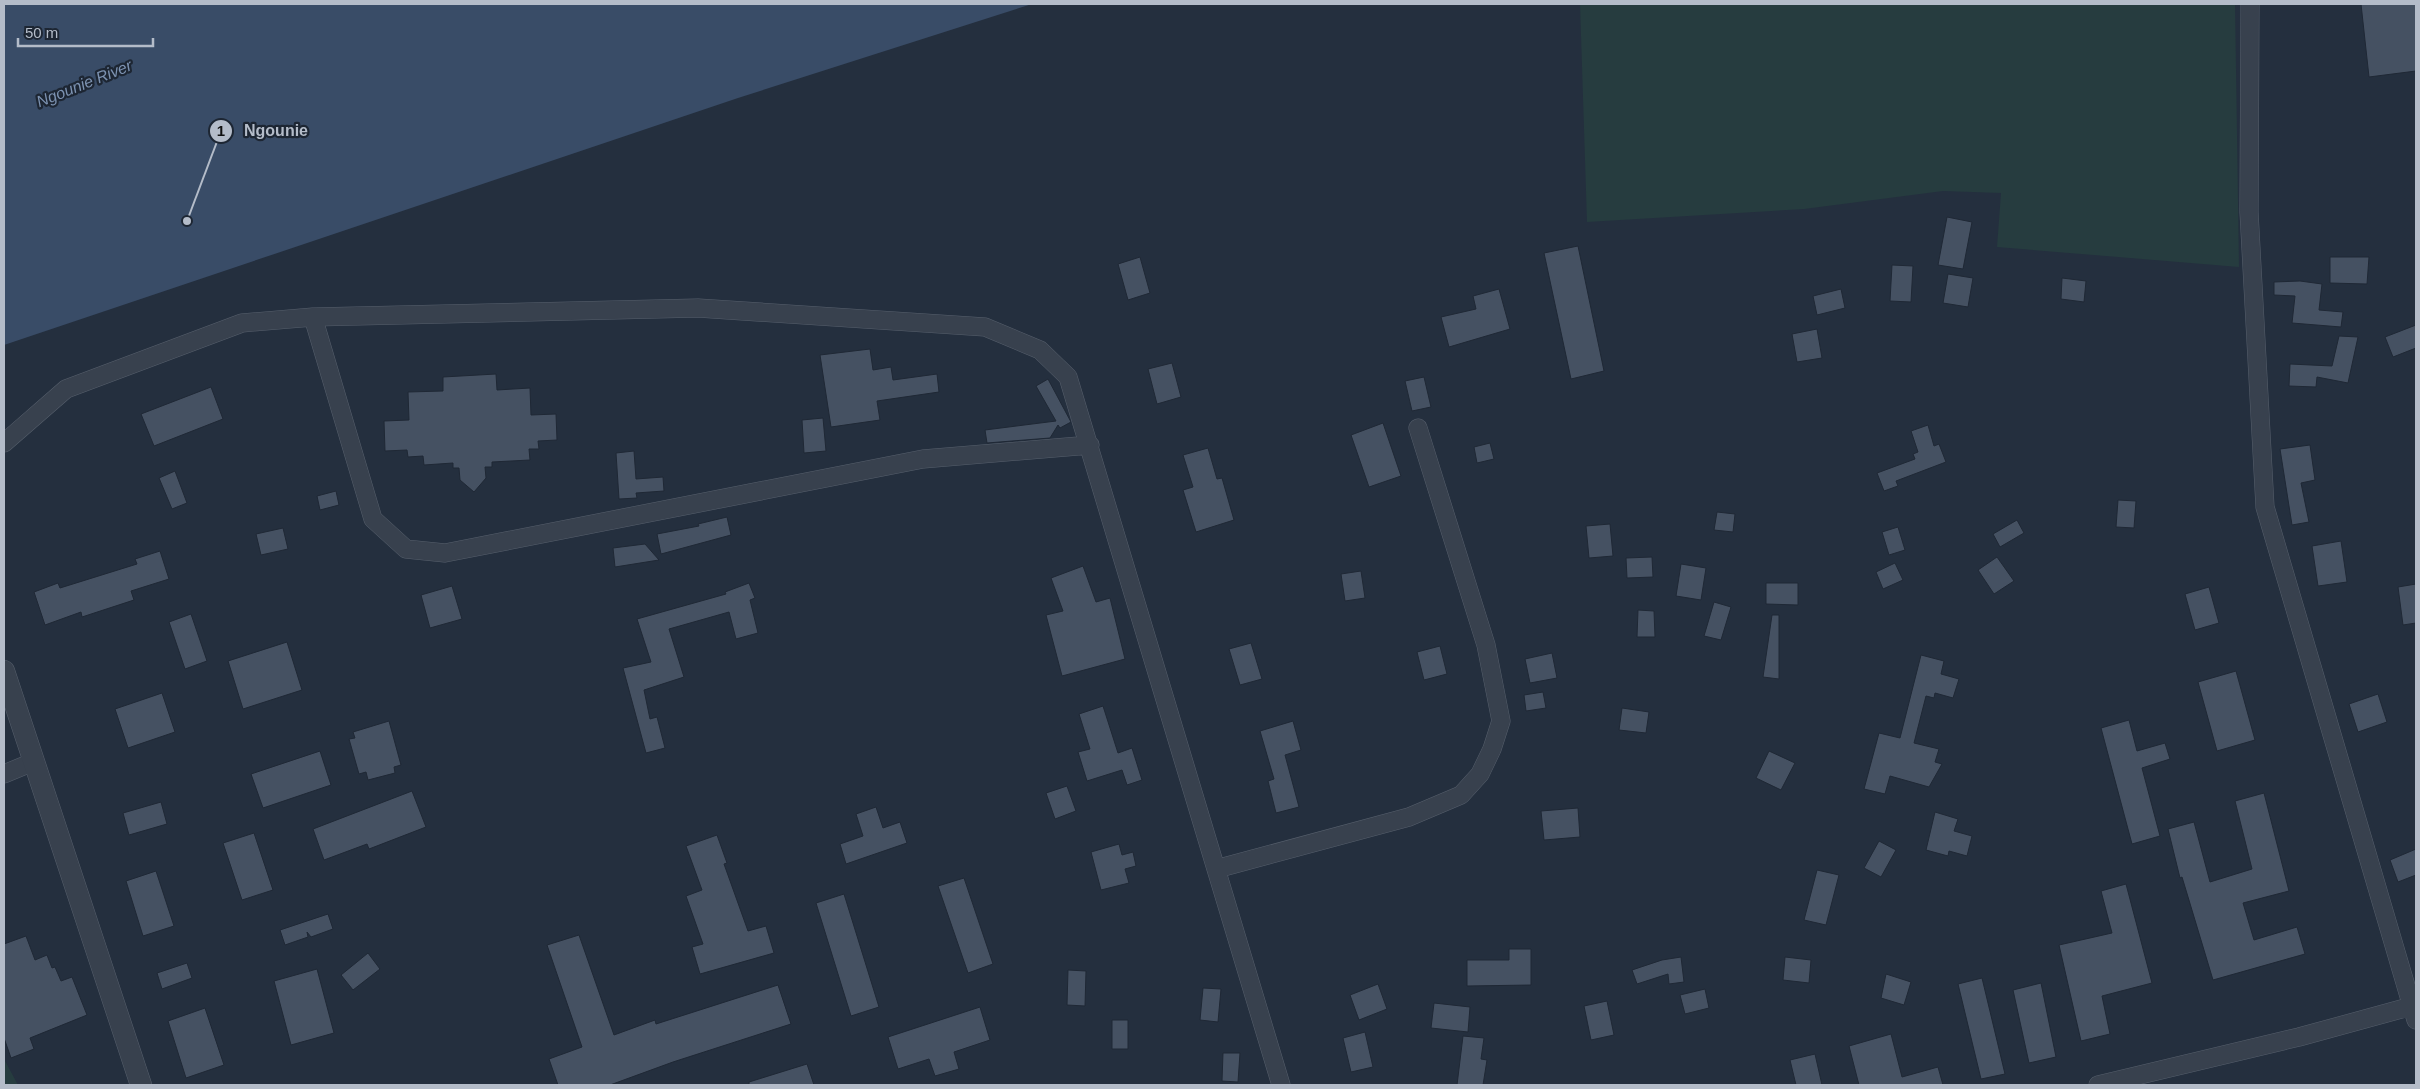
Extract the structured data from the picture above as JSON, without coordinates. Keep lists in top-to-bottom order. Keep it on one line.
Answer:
{"water":["Ngounie River"],"places":["Ngounie"],"scale_bar":"50 m"}
